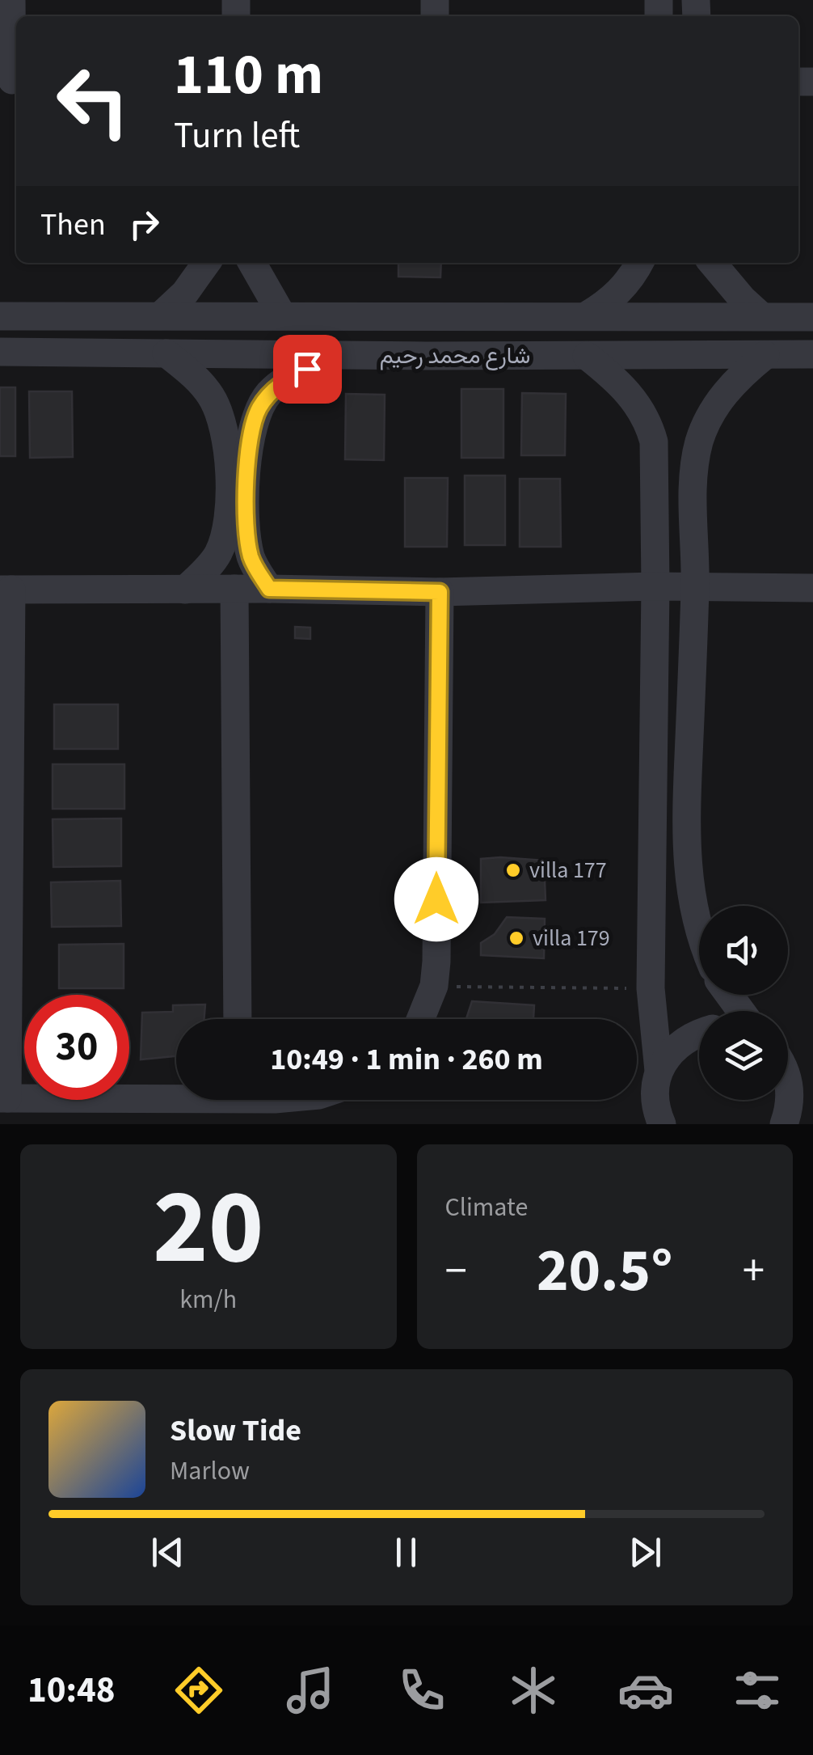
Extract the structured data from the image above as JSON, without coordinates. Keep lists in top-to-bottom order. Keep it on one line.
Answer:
{"streets":{"street":["شارع محمد رحيم"]},"places":["villa 177","villa 179"],"page":{"turn":["110 m","Turn left"],"then":"Then","limit":"30","trip":"10:49 · 1 min · 260 m","tile":[["20","km/h"],"Climate"],"heat":["−","20.5°","+"],"song":["Slow Tide","Marlow"],"tabs":"10:48"}}
